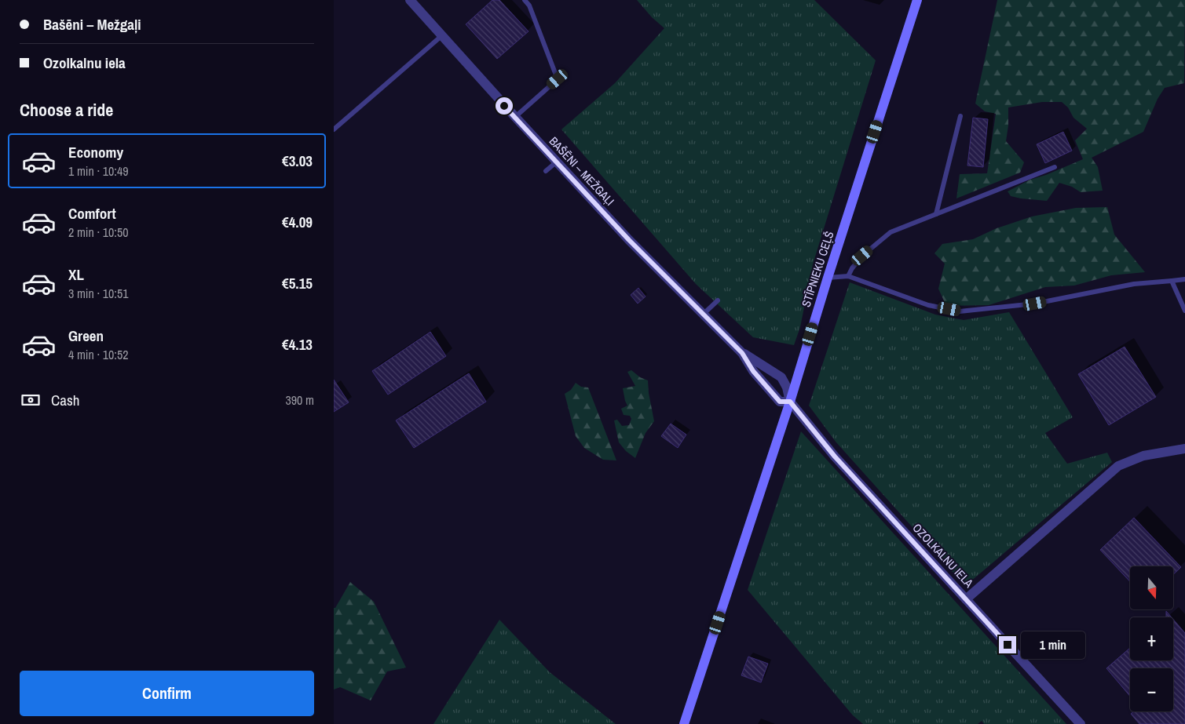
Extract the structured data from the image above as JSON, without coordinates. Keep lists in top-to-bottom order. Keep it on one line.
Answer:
{"streets":{"main road":["STĪPNIEKU CEĻŠ"],"street":["BAŠĒNI – MEŽGAĻI","OZOLKALNU IELA"]},"crossings":[["BAŠĒNI – MEŽGAĻI","STĪPNIEKU CEĻŠ"],["BAŠĒNI – MEŽGAĻI","OZOLKALNU IELA"],["STĪPNIEKU CEĻŠ","OZOLKALNU IELA"]],"north":"bottom","page":{"banner":["Bašēni – Mežgaļi","Ozolkalnu iela"],"heading":"Choose a ride","list":[{"name":"Economy","note":"1 min · 10:49","value":"€3.03"},{"name":"Comfort","note":"2 min · 10:50","value":"€4.09"},{"name":"XL","note":"3 min · 10:51","value":"€5.15"},{"name":"Green","note":"4 min · 10:52","value":"€4.13"}],"pay":["Cash","390 m"],"map_buttons":["+","−"],"bubble":"1 min","buttons":"Confirm"}}
